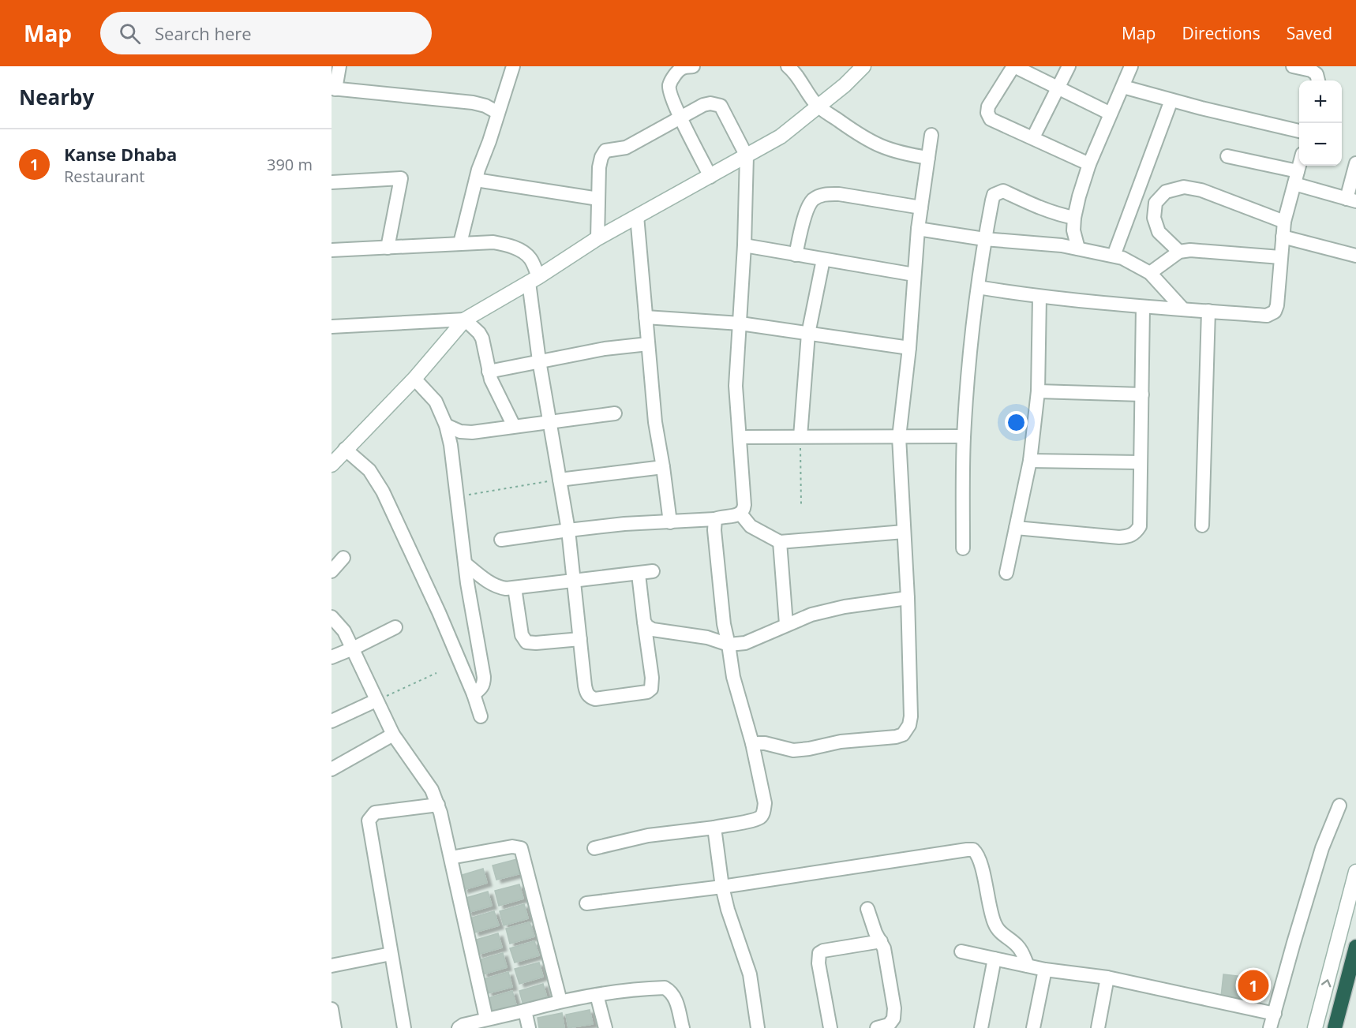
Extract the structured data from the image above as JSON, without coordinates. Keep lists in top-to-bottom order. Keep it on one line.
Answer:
{"page":{"header":"Map","search":"Search here","nav":["Map","Directions","Saved"],"heading":"Nearby","map_buttons":["+","−"],"list":[{"mark":"1","name":"Kanse Dhaba","note":"Restaurant","value":"390 m"}],"pins":"1"}}
